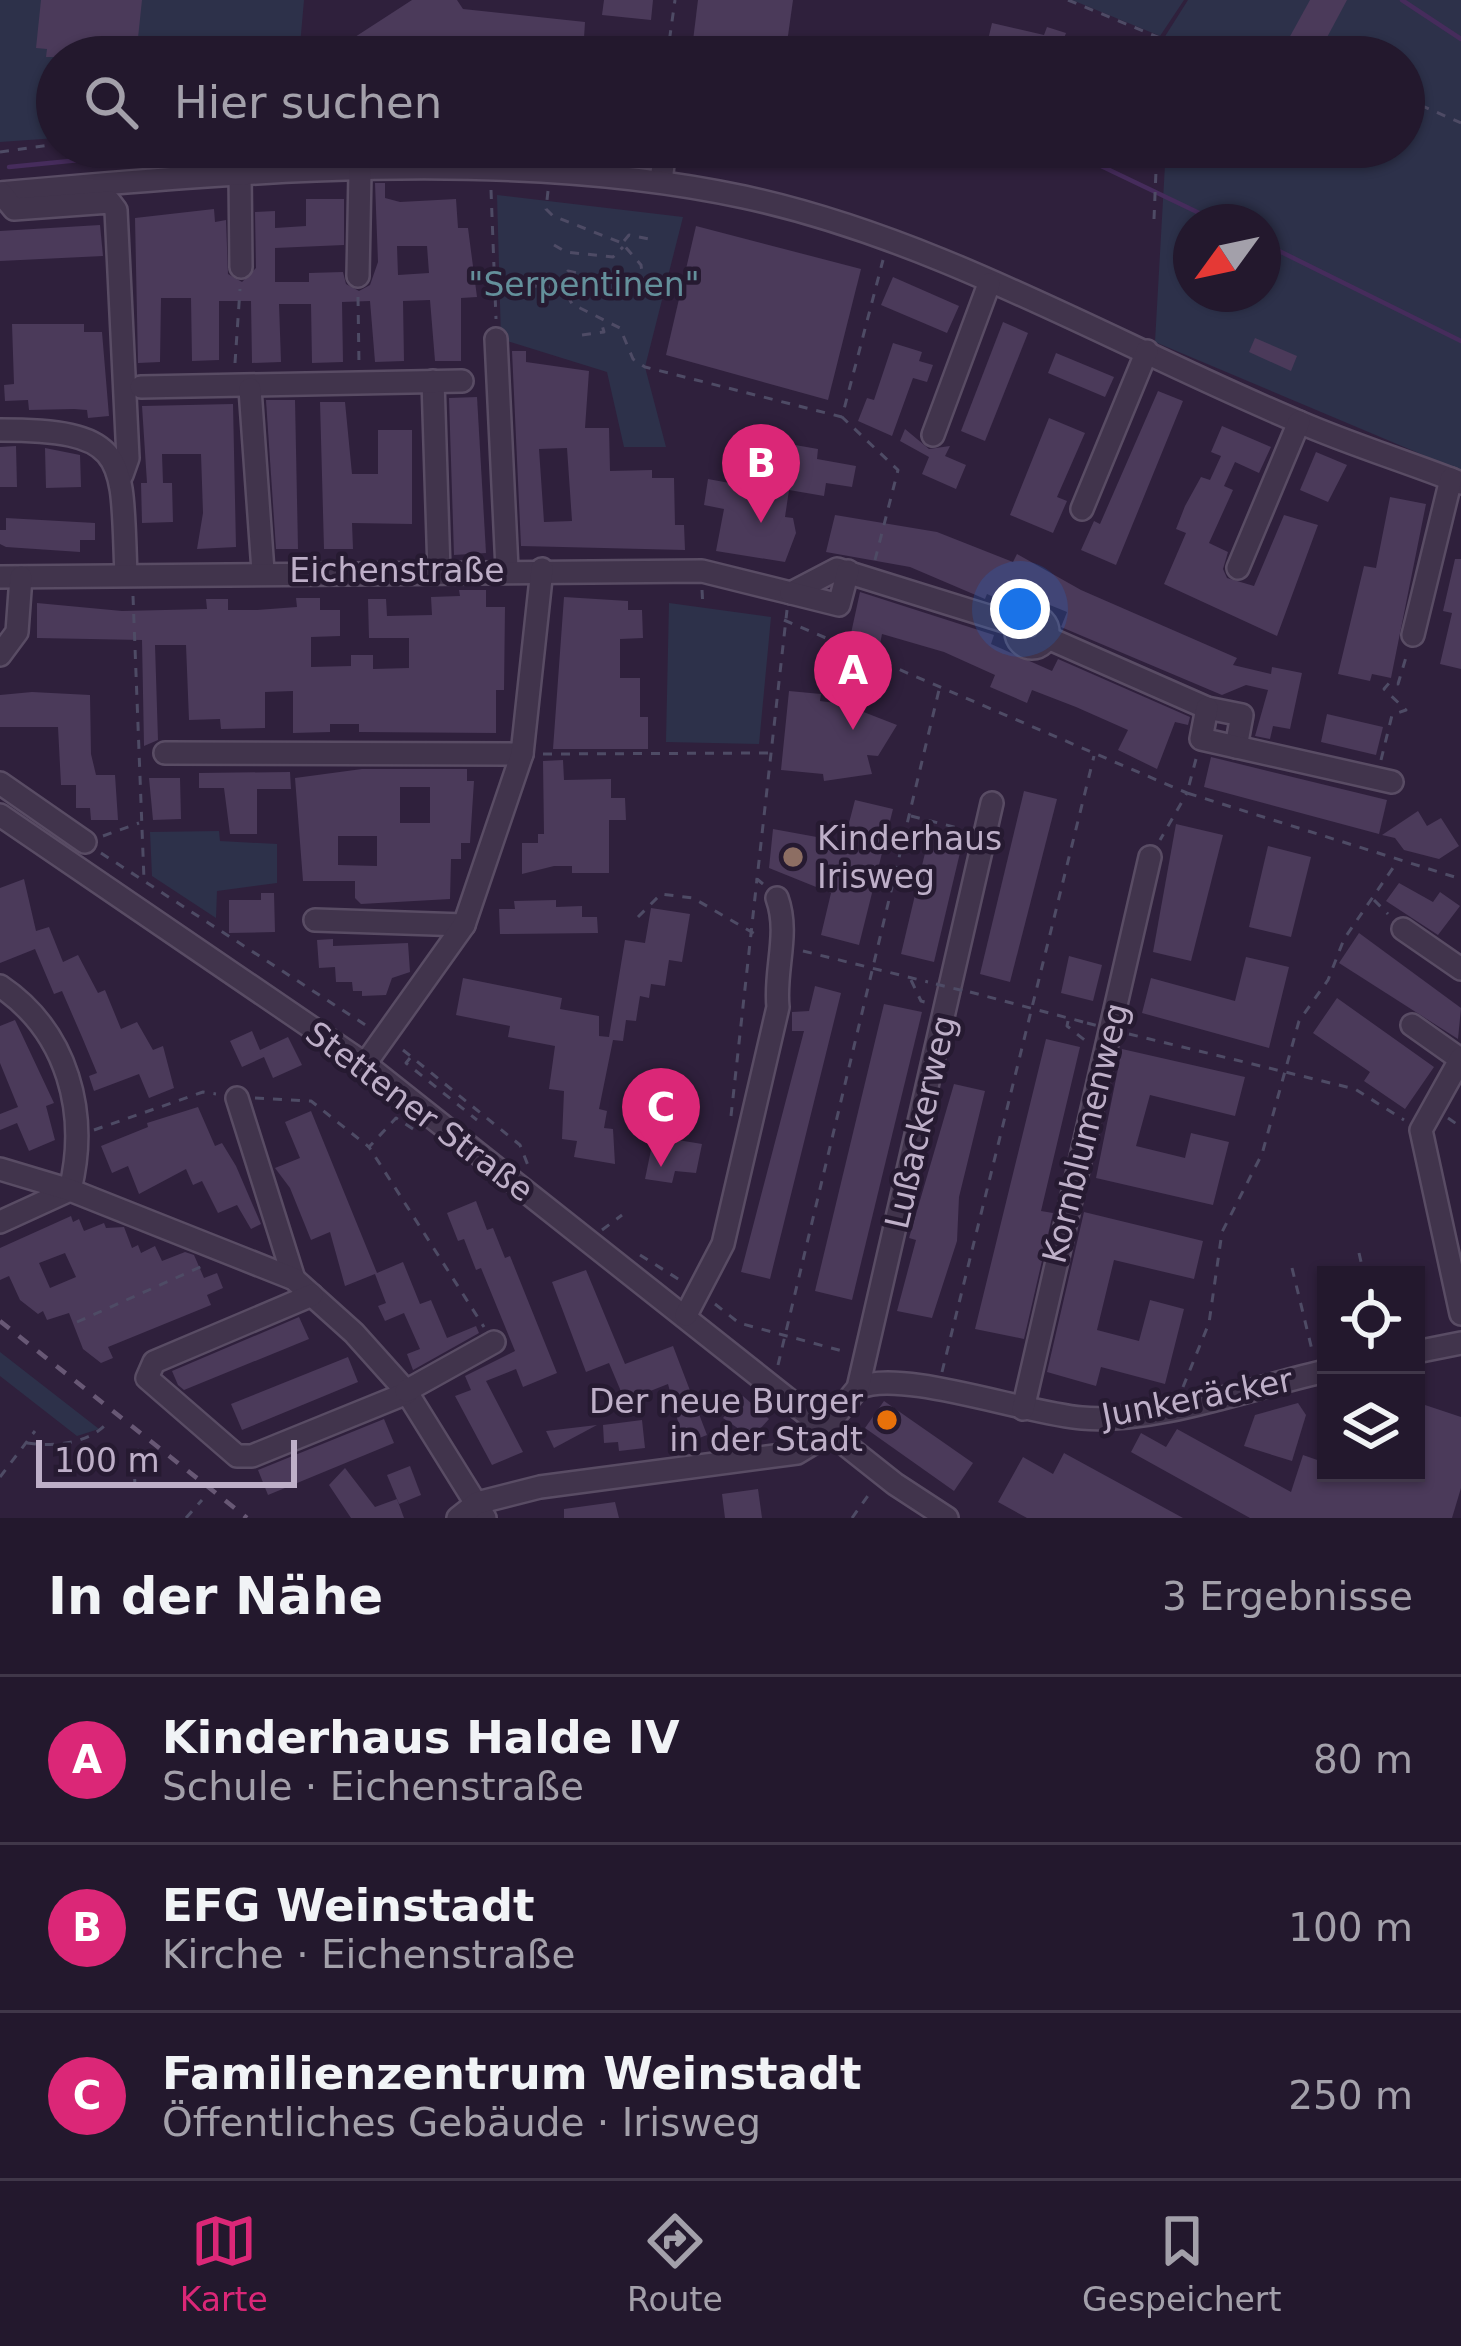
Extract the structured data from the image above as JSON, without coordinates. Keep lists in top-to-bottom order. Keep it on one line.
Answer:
{"streets":{"street":["Eichenstraße","Stettener Straße","Lußackerweg","Kornblumenweg","Junkeräcker"]},"crossings":[["Stettener Straße","Lußackerweg"],["Lußackerweg","Junkeräcker"],["Kornblumenweg","Junkeräcker"]],"parks":["\"Serpentinen\""],"places":["Kinderhaus Irisweg","Der neue Burger in der Stadt"],"scale_bar":"100 m","north":"bottom left","page":{"search":"Hier suchen","pins":["B","A","C"],"scale":"100 m","heading":["In der Nähe","3 Ergebnisse"],"list":[{"mark":"A","name":"Kinderhaus Halde IV","note":"Schule · Eichenstraße","value":"80 m"},{"mark":"B","name":"EFG Weinstadt","note":"Kirche · Eichenstraße","value":"100 m"},{"mark":"C","name":"Familienzentrum Weinstadt","note":"Öffentliches Gebäude · Irisweg","value":"250 m"}],"nav":["Karte","Route","Gespeichert"]}}
